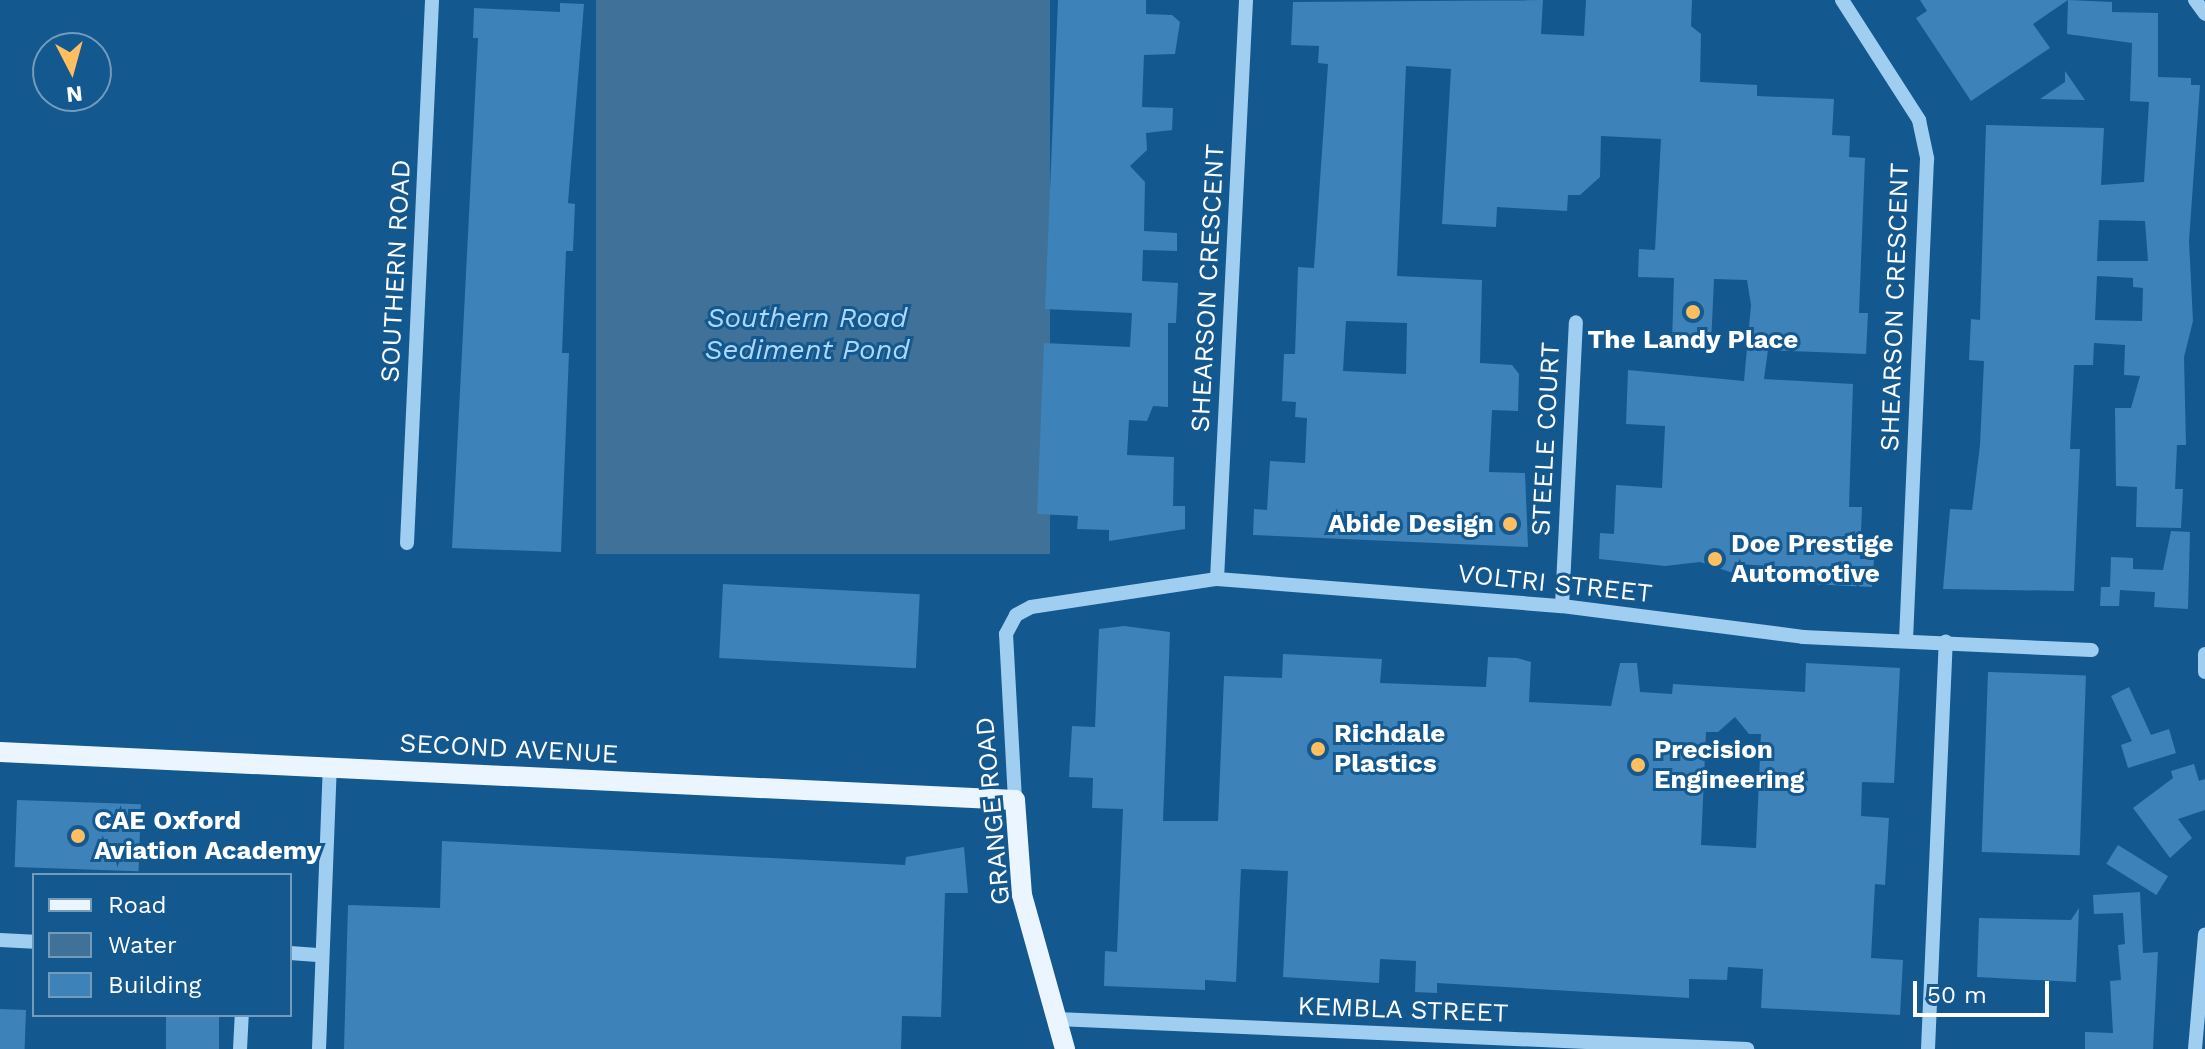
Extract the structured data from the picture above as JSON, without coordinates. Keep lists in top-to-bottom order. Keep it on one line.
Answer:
{"streets":{"main road":["SECOND AVENUE","GRANGE ROAD"],"street":["SOUTHERN ROAD","SHEARSON CRESCENT","STEELE COURT","VOLTRI STREET","KEMBLA STREET"]},"crossings":[["SHEARSON CRESCENT","VOLTRI STREET"],["STEELE COURT","VOLTRI STREET"],["VOLTRI STREET","GRANGE ROAD"],["SECOND AVENUE","GRANGE ROAD"],["GRANGE ROAD","KEMBLA STREET"]],"water":["Southern Road Sediment Pond"],"places":["The Landy Place","Abide Design","Doe Prestige Automotive","Richdale Plastics","Precision Engineering","CAE Oxford Aviation Academy"],"legend":["Road","Water","Building"],"scale_bar":"50 m","north":"bottom"}
